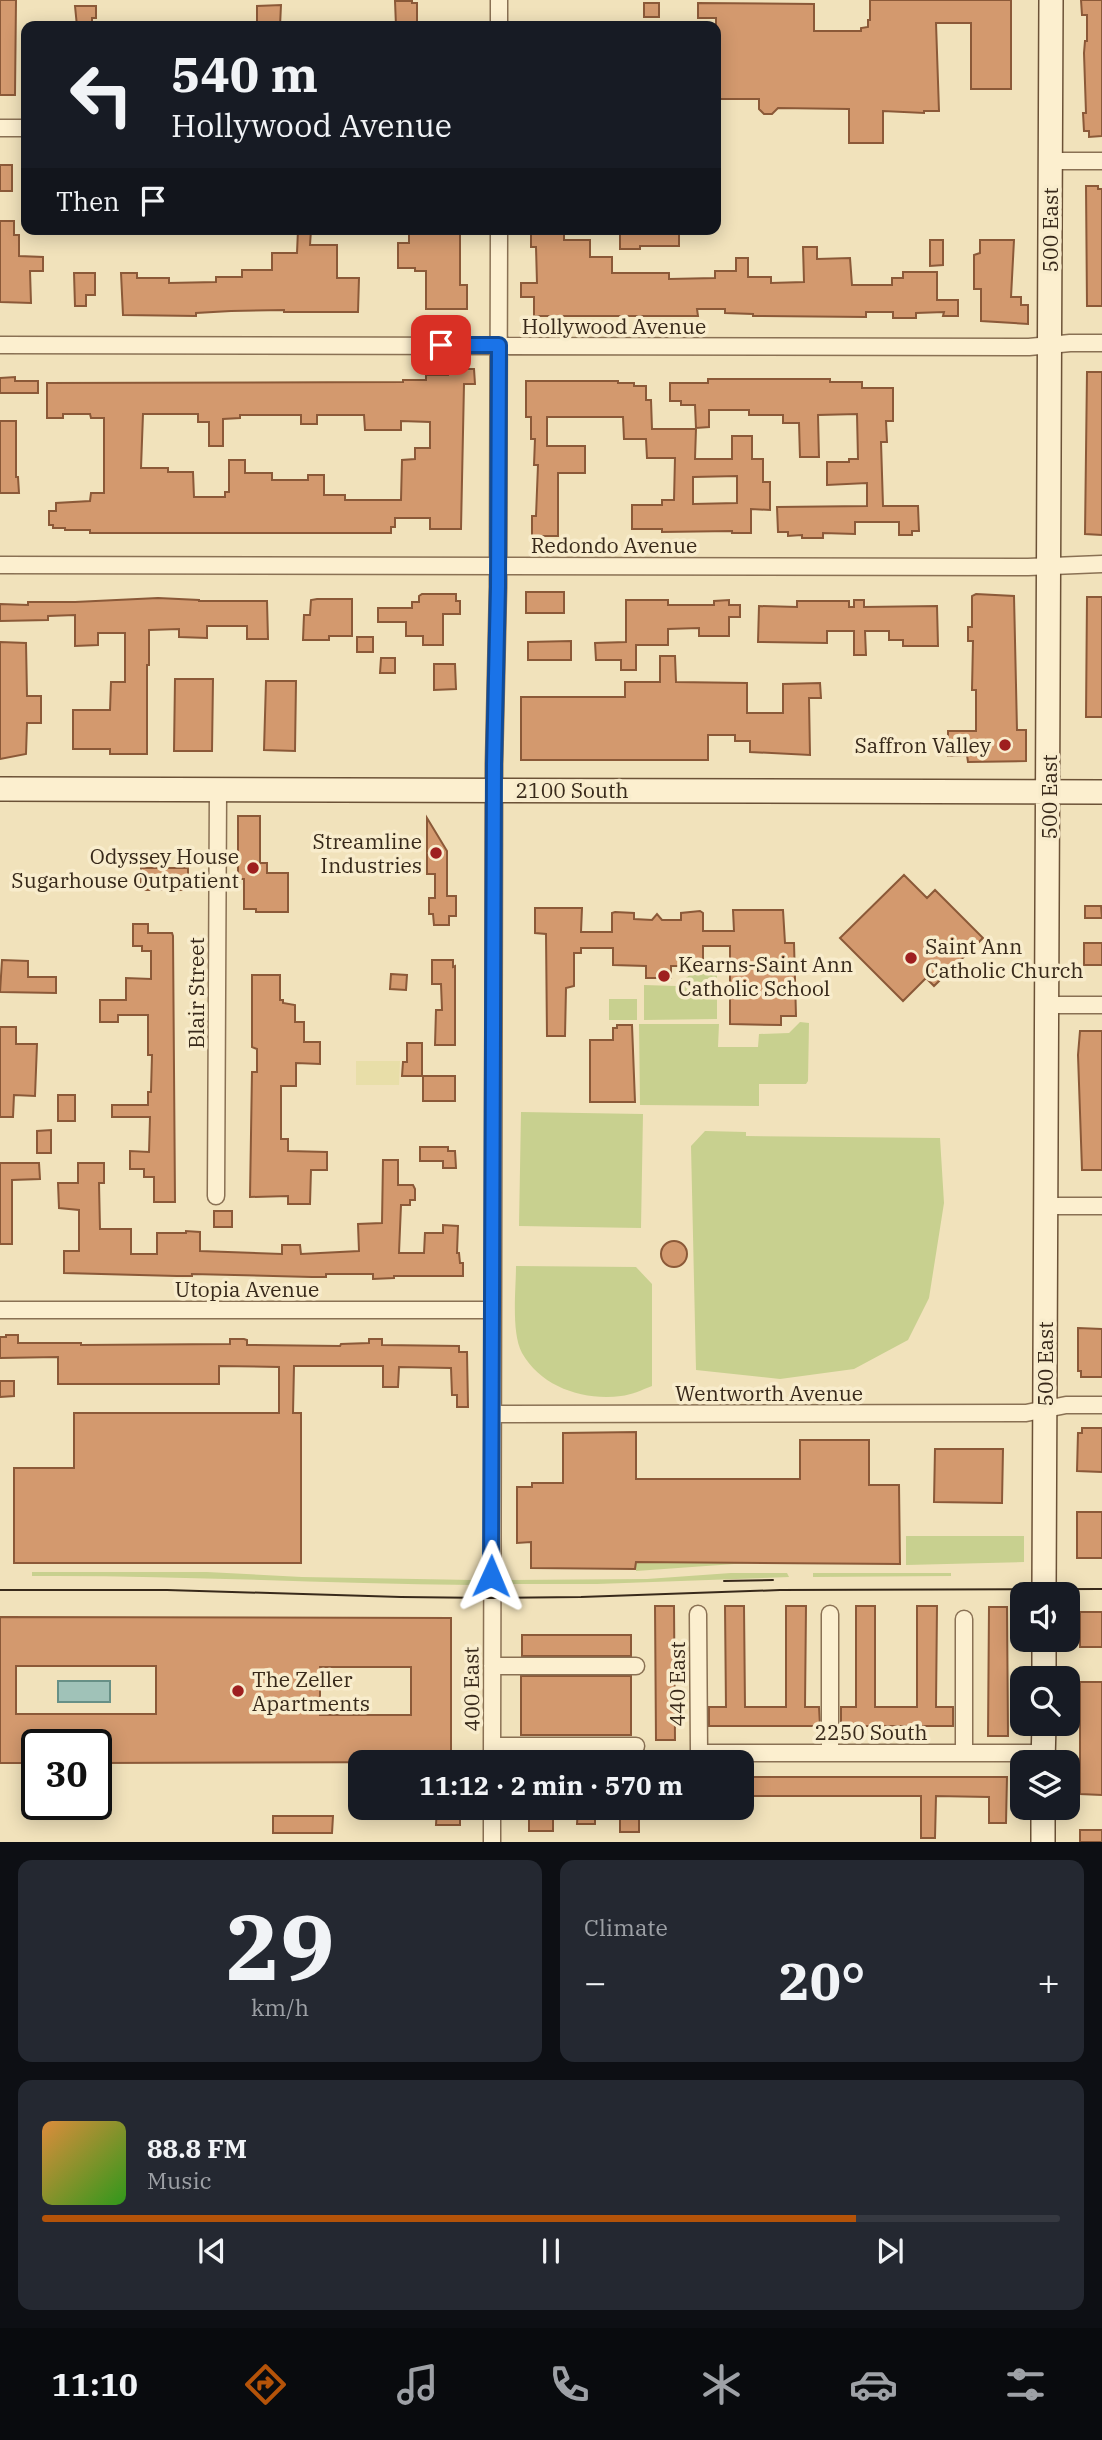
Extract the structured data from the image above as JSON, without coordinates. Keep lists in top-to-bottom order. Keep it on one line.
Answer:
{"streets":{"street":["500 East","Hollywood Avenue","Redondo Avenue","2100 South","Blair Street","Utopia Avenue","Wentworth Avenue","440 East","400 East","2250 South"]},"crossings":[["500 East","Hollywood Avenue"],["500 East","Redondo Avenue"],["500 East","2100 South"],["500 East","Wentworth Avenue"],["Hollywood Avenue","400 East"],["Redondo Avenue","400 East"],["2100 South","Blair Street"],["2100 South","400 East"],["Utopia Avenue","400 East"],["Wentworth Avenue","400 East"]],"places":["Saffron Valley","Streamline Industries","Odyssey House Sugarhouse Outpatient","Saint Ann Catholic Church","Kearns-Saint Ann Catholic School","The Zeller Apartments"],"page":{"turn":["540 m","Hollywood Avenue"],"then":"Then","limit":"30","trip":"11:12 · 2 min · 570 m","tile":[["29","km/h"],"Climate"],"heat":["−","20°","+"],"song":["88.8 FM","Music"],"tabs":"11:10"}}
